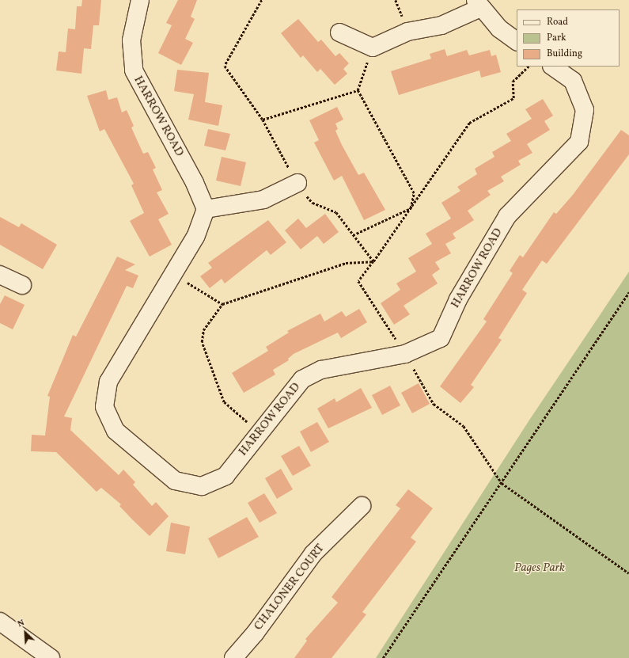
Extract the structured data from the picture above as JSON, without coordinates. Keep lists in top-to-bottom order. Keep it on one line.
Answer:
{"streets":{"street":["HARROW ROAD","CHALONER COURT"]},"parks":["Pages Park"],"legend":["Road","Park","Building"],"north":"top left"}
